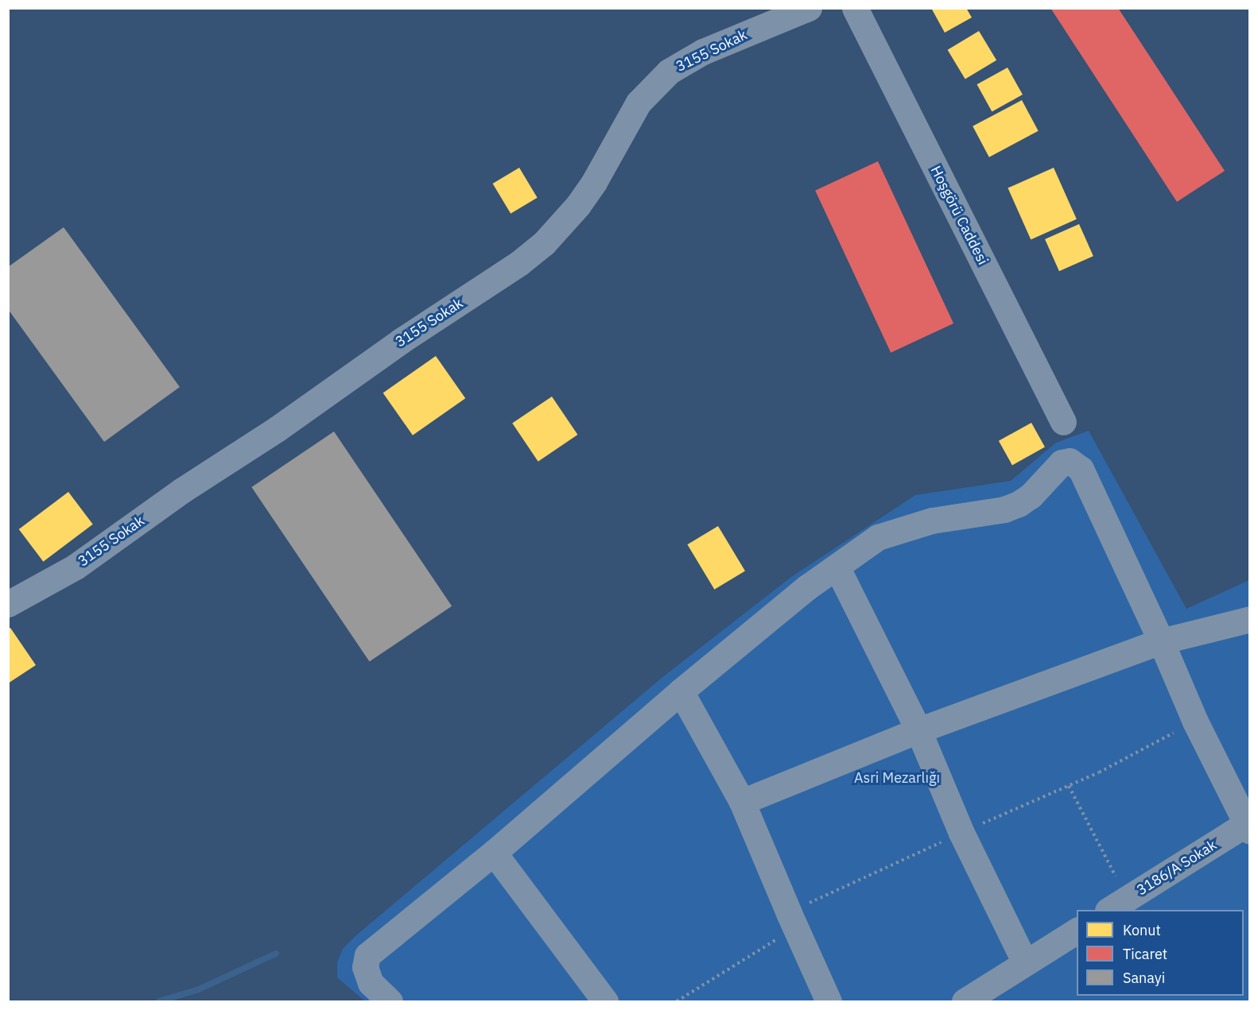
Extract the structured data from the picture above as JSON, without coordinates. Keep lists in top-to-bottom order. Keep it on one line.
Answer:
{"streets":{"street":["3155 Sokak","Hoşgörü Caddesi","3186/A Sokak"]},"parks":["Asri Mezarlığı"],"legend":["Konut","Ticaret","Sanayi"]}
